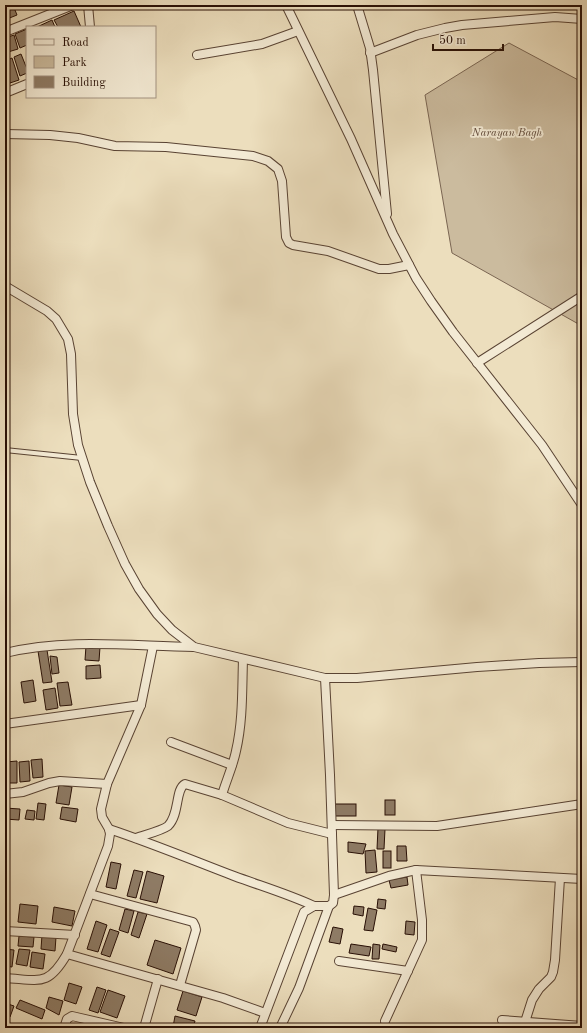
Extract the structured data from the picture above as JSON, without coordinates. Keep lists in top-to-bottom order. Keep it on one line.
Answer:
{"parks":["Narayan Bagh"],"legend":["Road","Park","Building"],"scale_bar":"50 m"}
